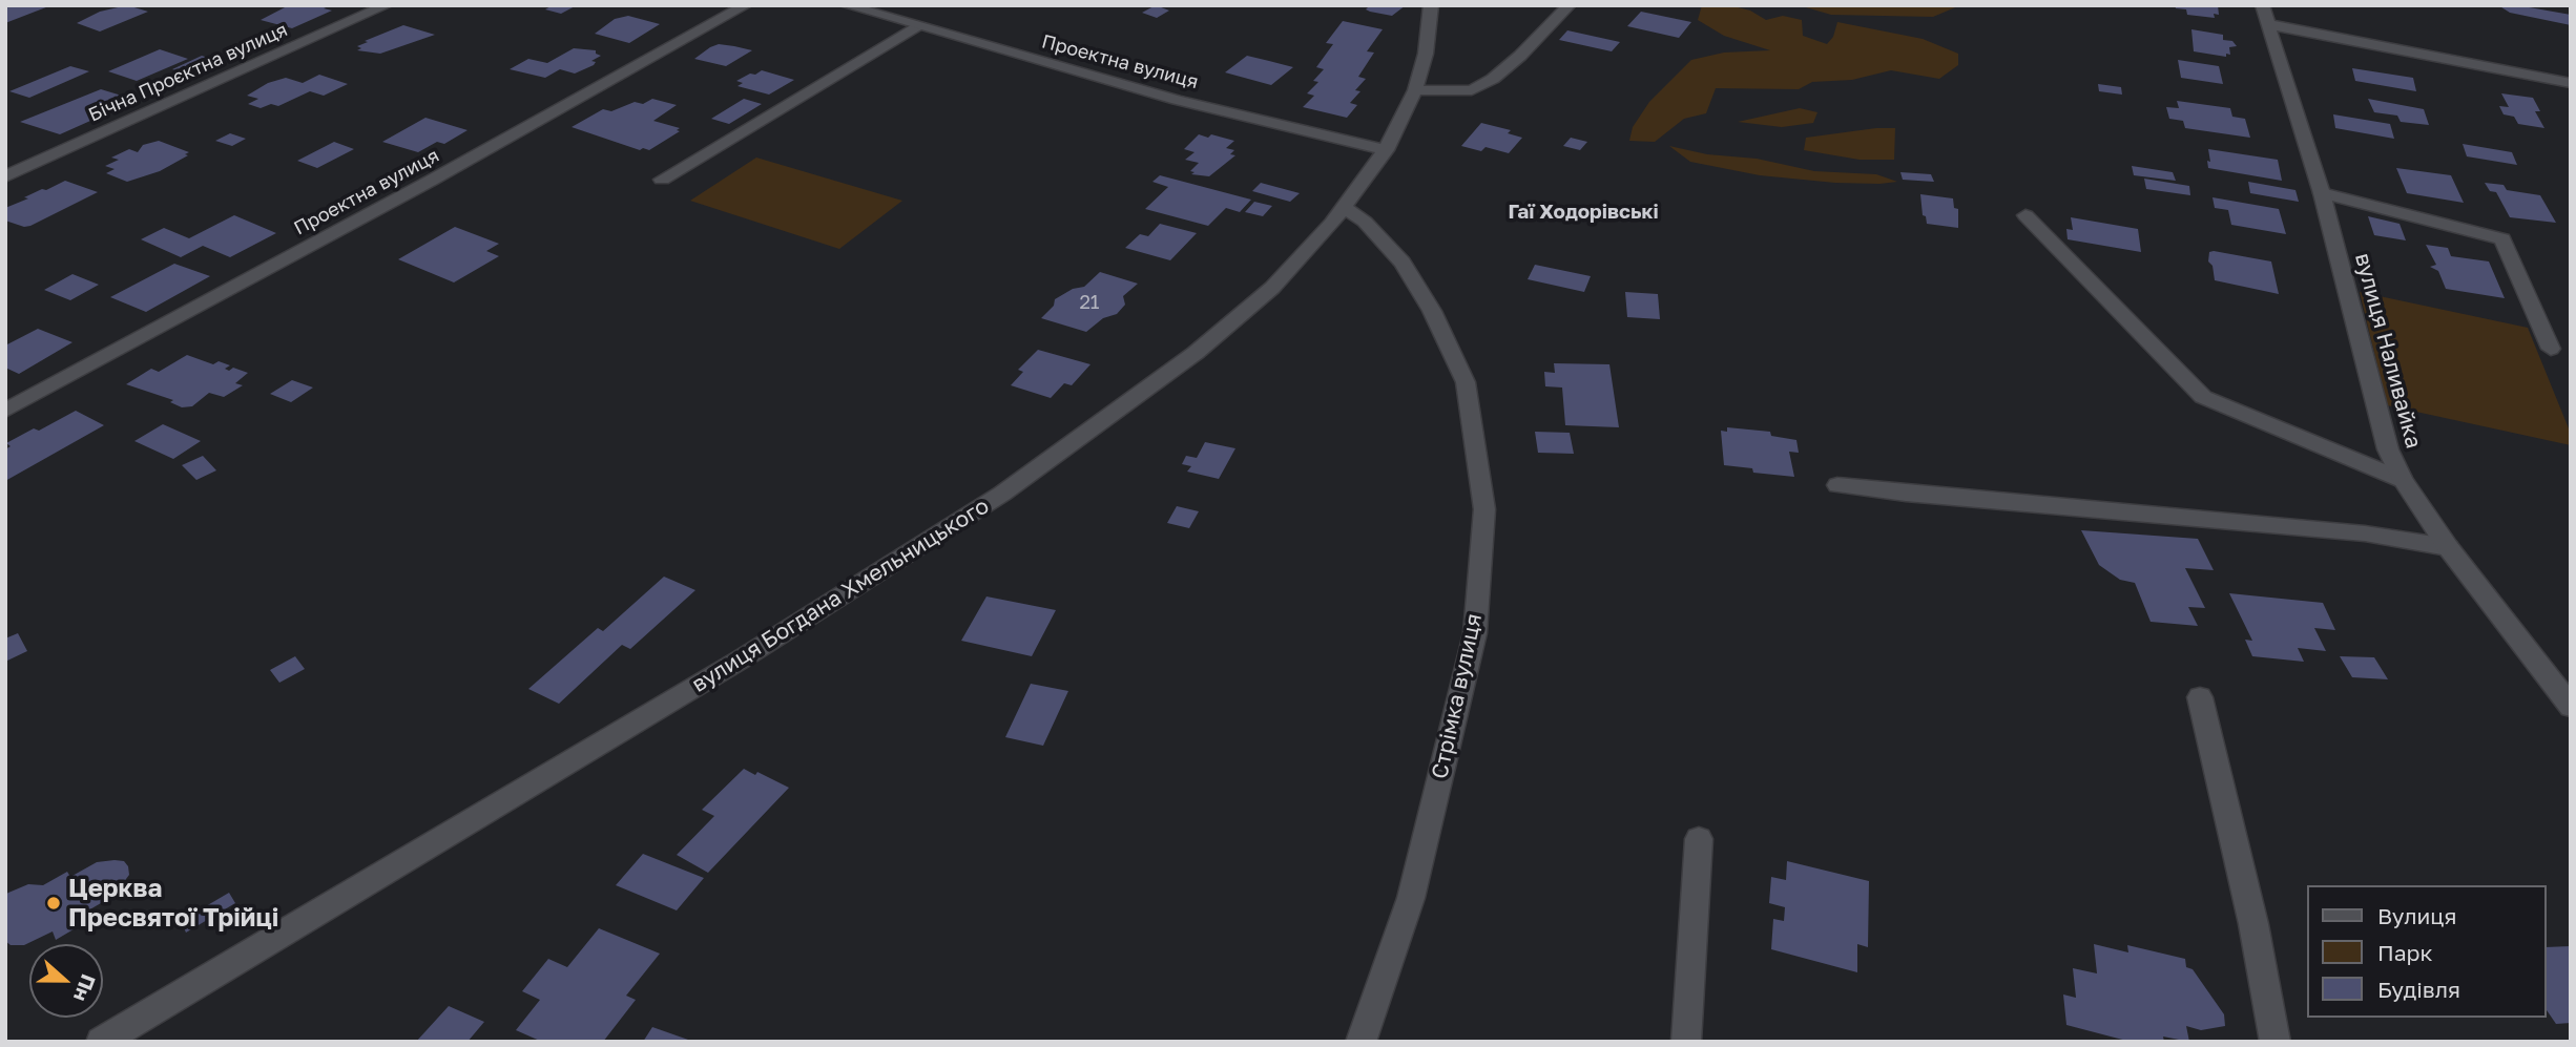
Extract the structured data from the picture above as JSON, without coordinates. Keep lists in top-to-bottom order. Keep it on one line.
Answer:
{"streets":{"street":["Проектна вулиця","Бічна Проєктна вулиця","вулиця Наливайка","вулиця Богдана Хмельницького","Стрімка вулиця"]},"crossings":[["Проектна вулиця","вулиця Богдана Хмельницького"],["вулиця Богдана Хмельницького","Стрімка вулиця"]],"districts":["Гаї Ходорівські"],"places":["Церква Пресвятої Трійці"],"house_numbers":["21"],"legend":["Вулиця","Парк","Будівля"],"north":"right"}
